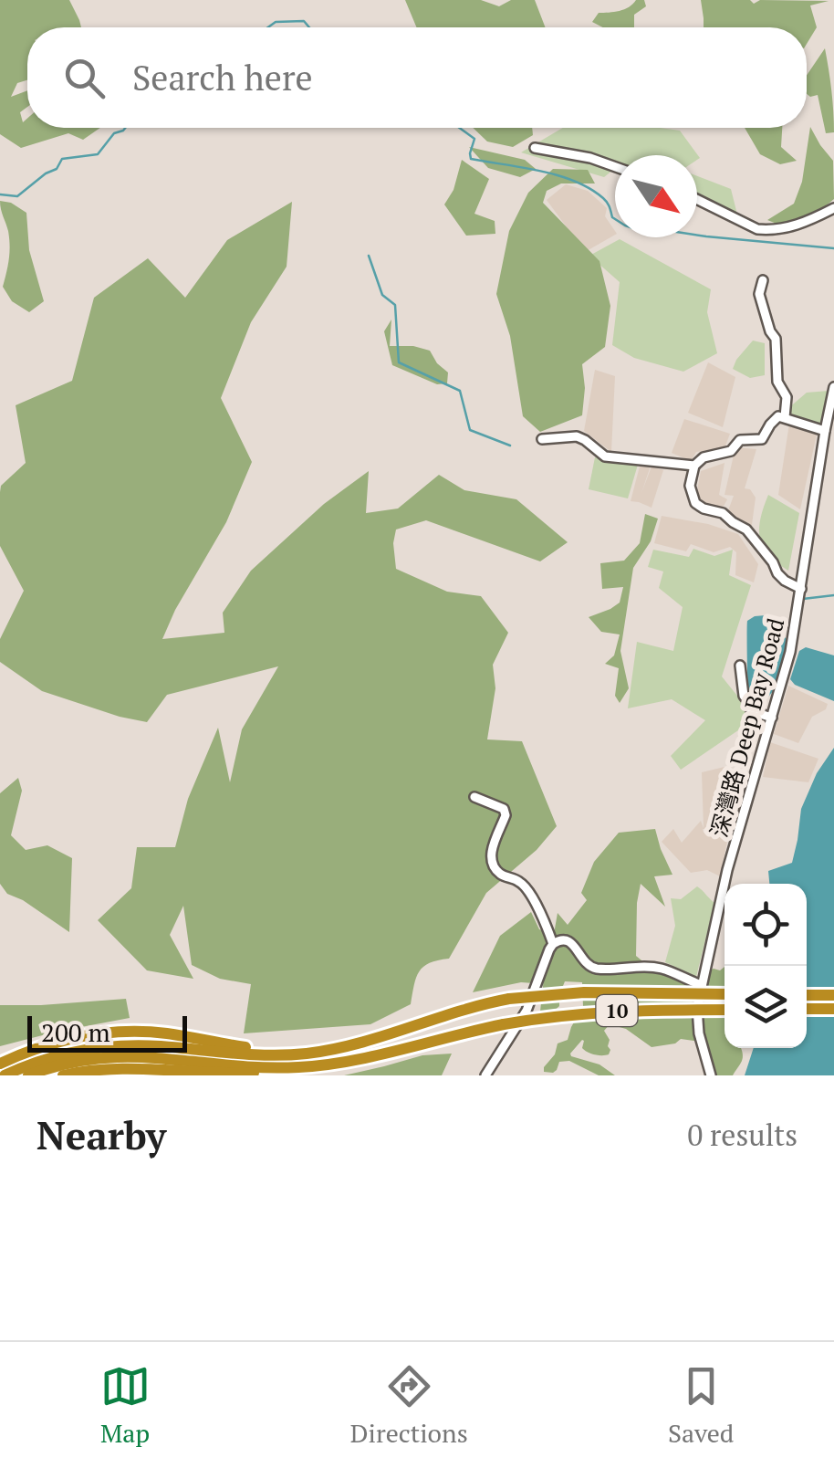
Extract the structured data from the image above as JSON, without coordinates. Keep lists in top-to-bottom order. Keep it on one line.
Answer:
{"streets":{"highway":["10"],"street":["深灣路 Deep Bay Road"]},"scale_bar":"200 m","north":"bottom right","page":{"search":"Search here","scale":"200 m","heading":["Nearby","0 results"],"nav":["Map","Directions","Saved"]}}
